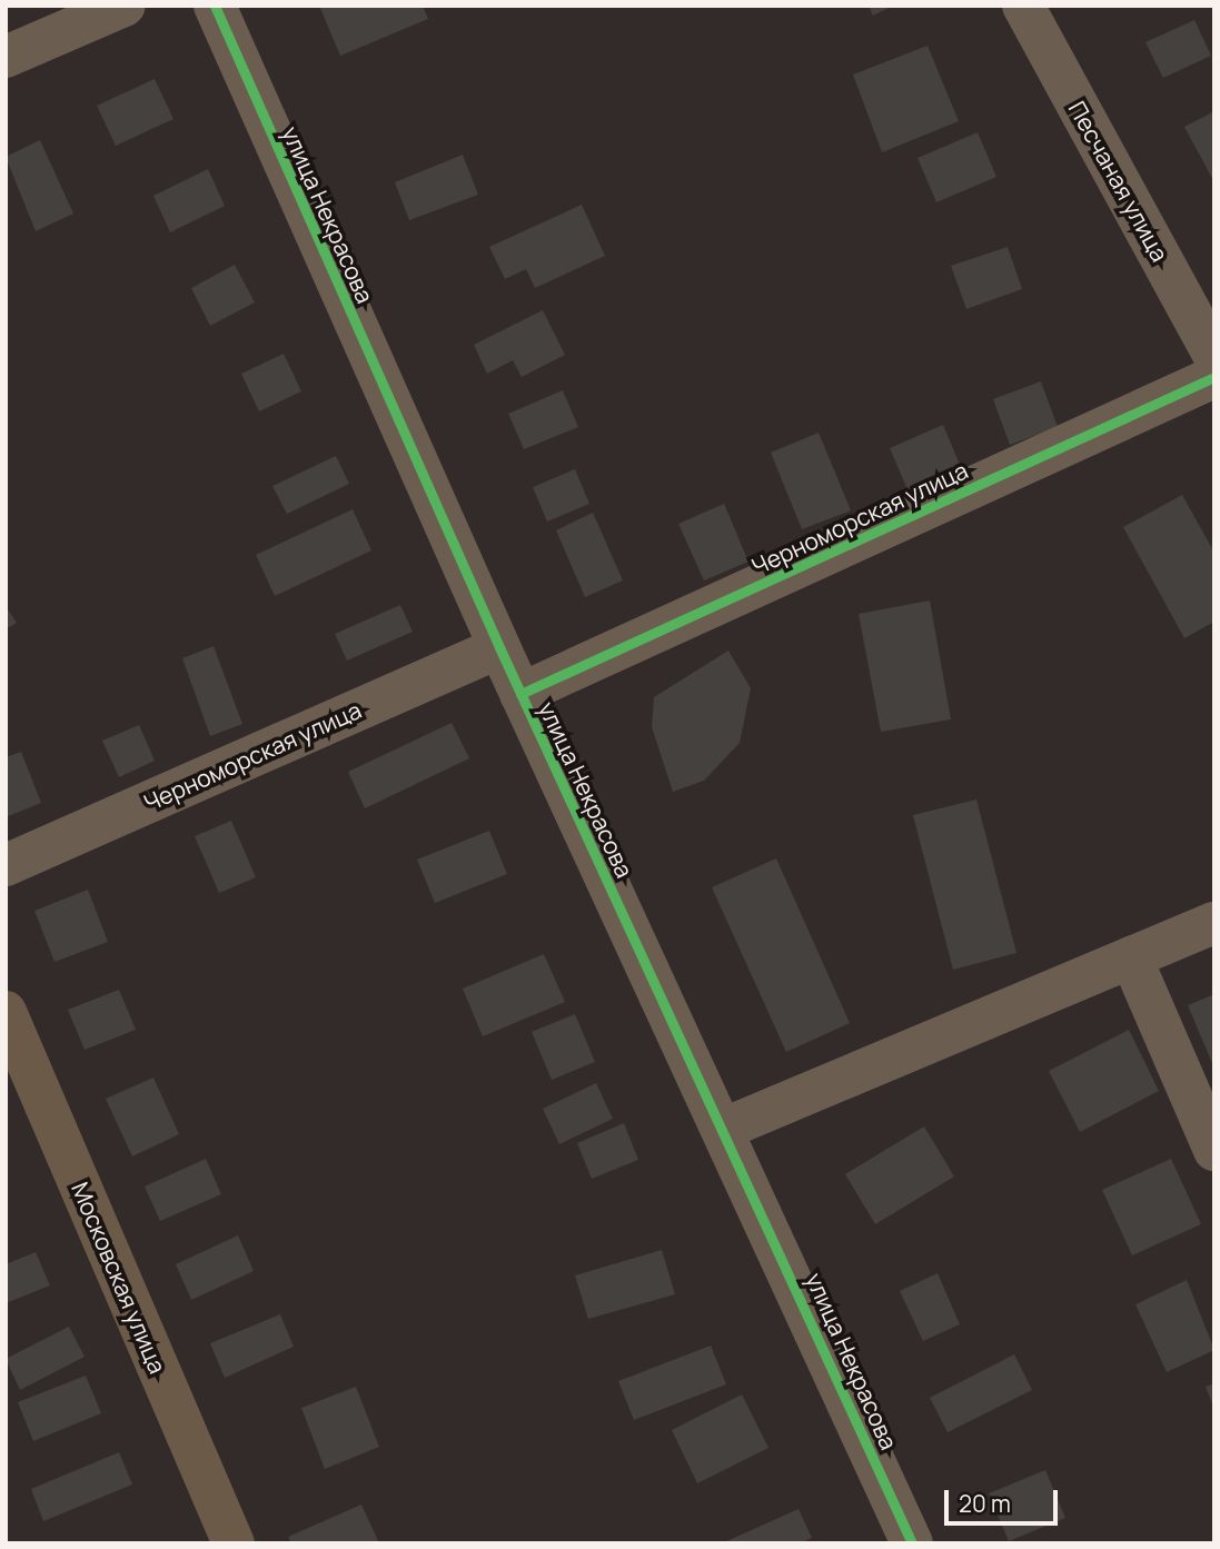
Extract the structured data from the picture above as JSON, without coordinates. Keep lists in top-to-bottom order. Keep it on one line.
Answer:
{"streets":{"main road":["Московская улица"],"street":["Песчаная улица","улица Некрасова","Черноморская улица"]},"crossings":[["улица Некрасова","Черноморская улица"]],"scale_bar":"20 m"}
